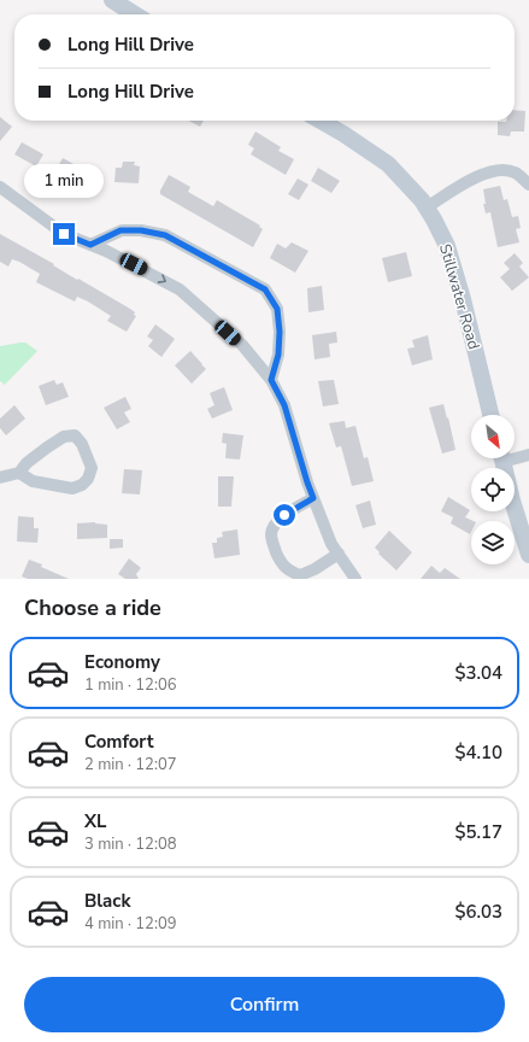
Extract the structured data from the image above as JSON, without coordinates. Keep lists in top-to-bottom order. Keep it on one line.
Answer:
{"streets":{"main road":["Stillwater Road"]},"north":"bottom right","page":{"banner":["Long Hill Drive","Long Hill Drive"],"bubble":"1 min","heading":"Choose a ride","list":[{"name":"Economy","note":"1 min · 12:06","value":"$3.04"},{"name":"Comfort","note":"2 min · 12:07","value":"$4.10"},{"name":"XL","note":"3 min · 12:08","value":"$5.17"},{"name":"Black","note":"4 min · 12:09","value":"$6.03"}],"buttons":"Confirm"}}
